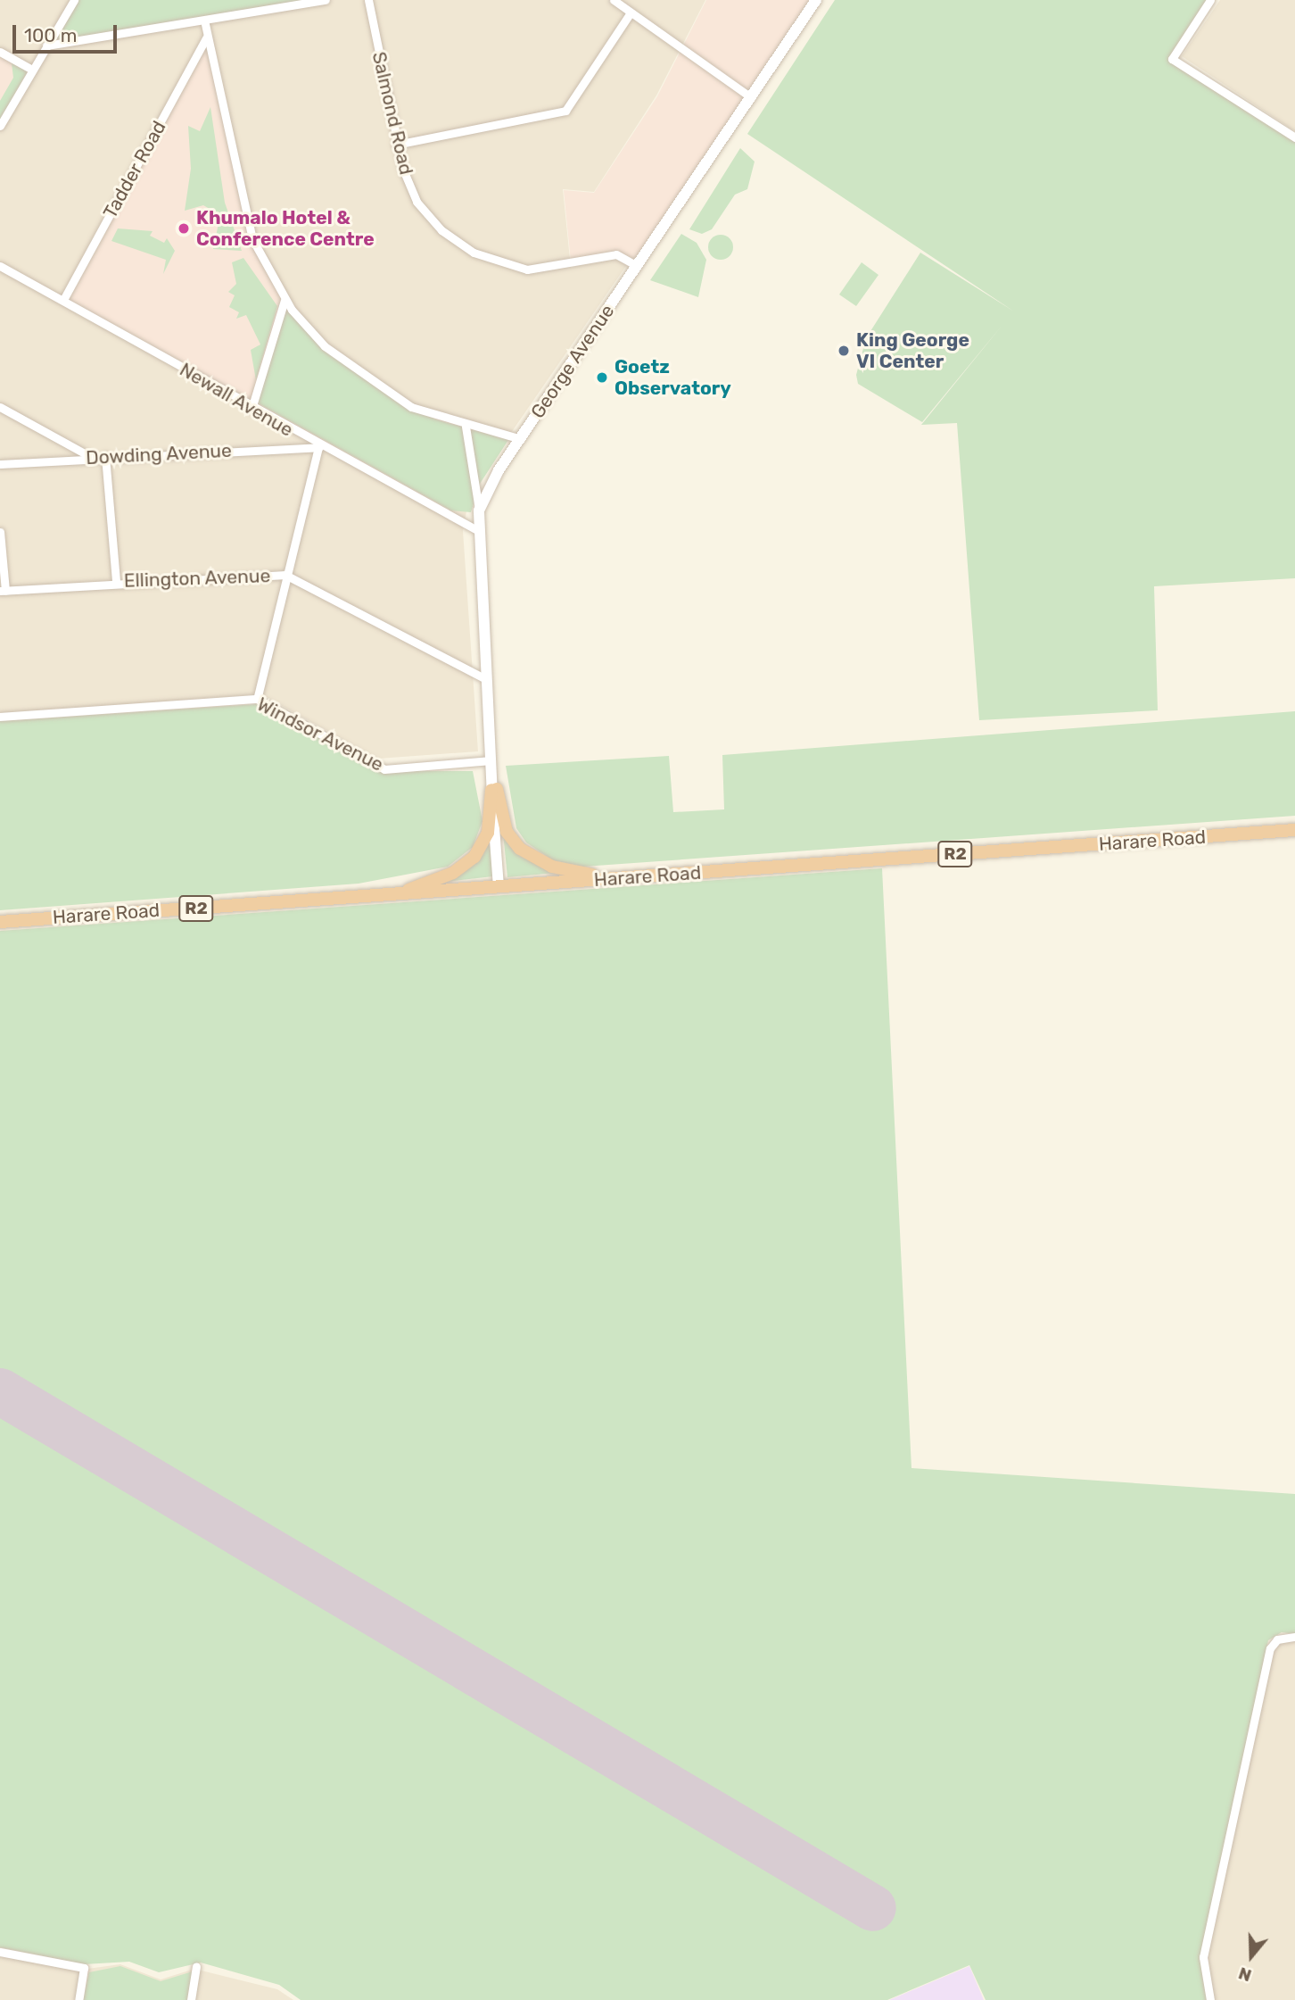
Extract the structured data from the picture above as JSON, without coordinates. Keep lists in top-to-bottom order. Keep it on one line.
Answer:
{"streets":{"highway":["Harare Road","R2"],"main road":["George Avenue"],"street":["Salmond Road","Tadder Road","Newall Avenue","Dowding Avenue","Ellington Avenue","Windsor Avenue"]},"crossings":[["Salmond Road","George Avenue"],["Tadder Road","Newall Avenue"],["George Avenue","Newall Avenue"],["George Avenue","Ellington Avenue"],["George Avenue","Windsor Avenue"],["George Avenue","Harare Road"],["Newall Avenue","Dowding Avenue"]],"places":["Khumalo Hotel & Conference Centre","King George VI Center","Goetz Observatory"],"scale_bar":"100 m","north":"bottom"}
